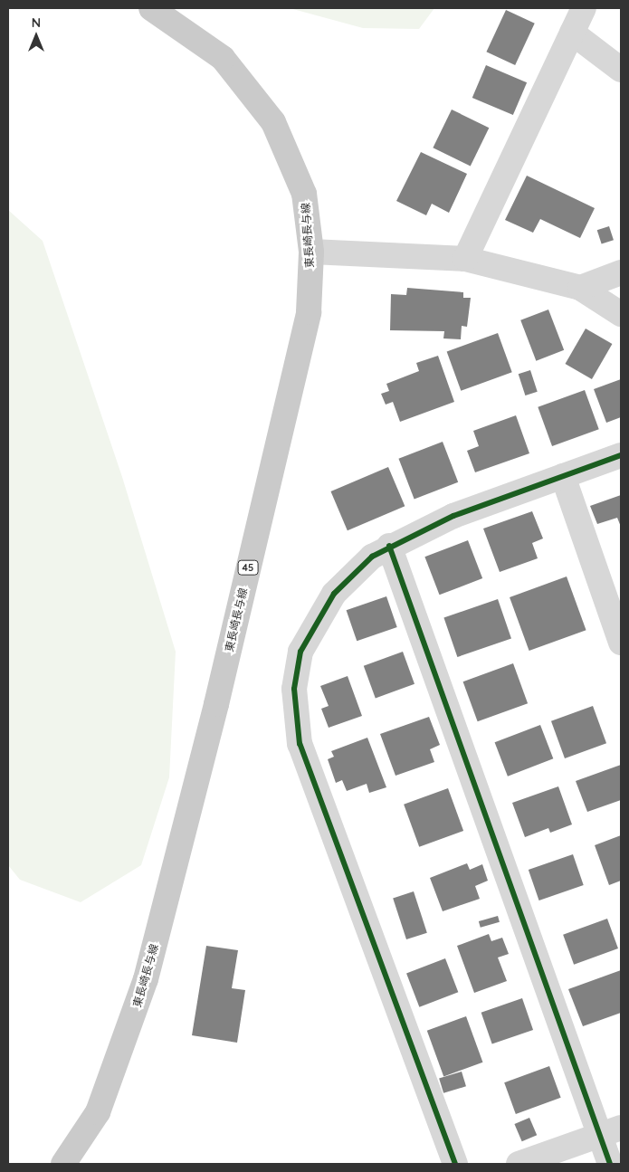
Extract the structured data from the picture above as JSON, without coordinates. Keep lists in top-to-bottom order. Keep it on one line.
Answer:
{"streets":{"main road":["東長崎長与線","45"]},"north":"top"}
